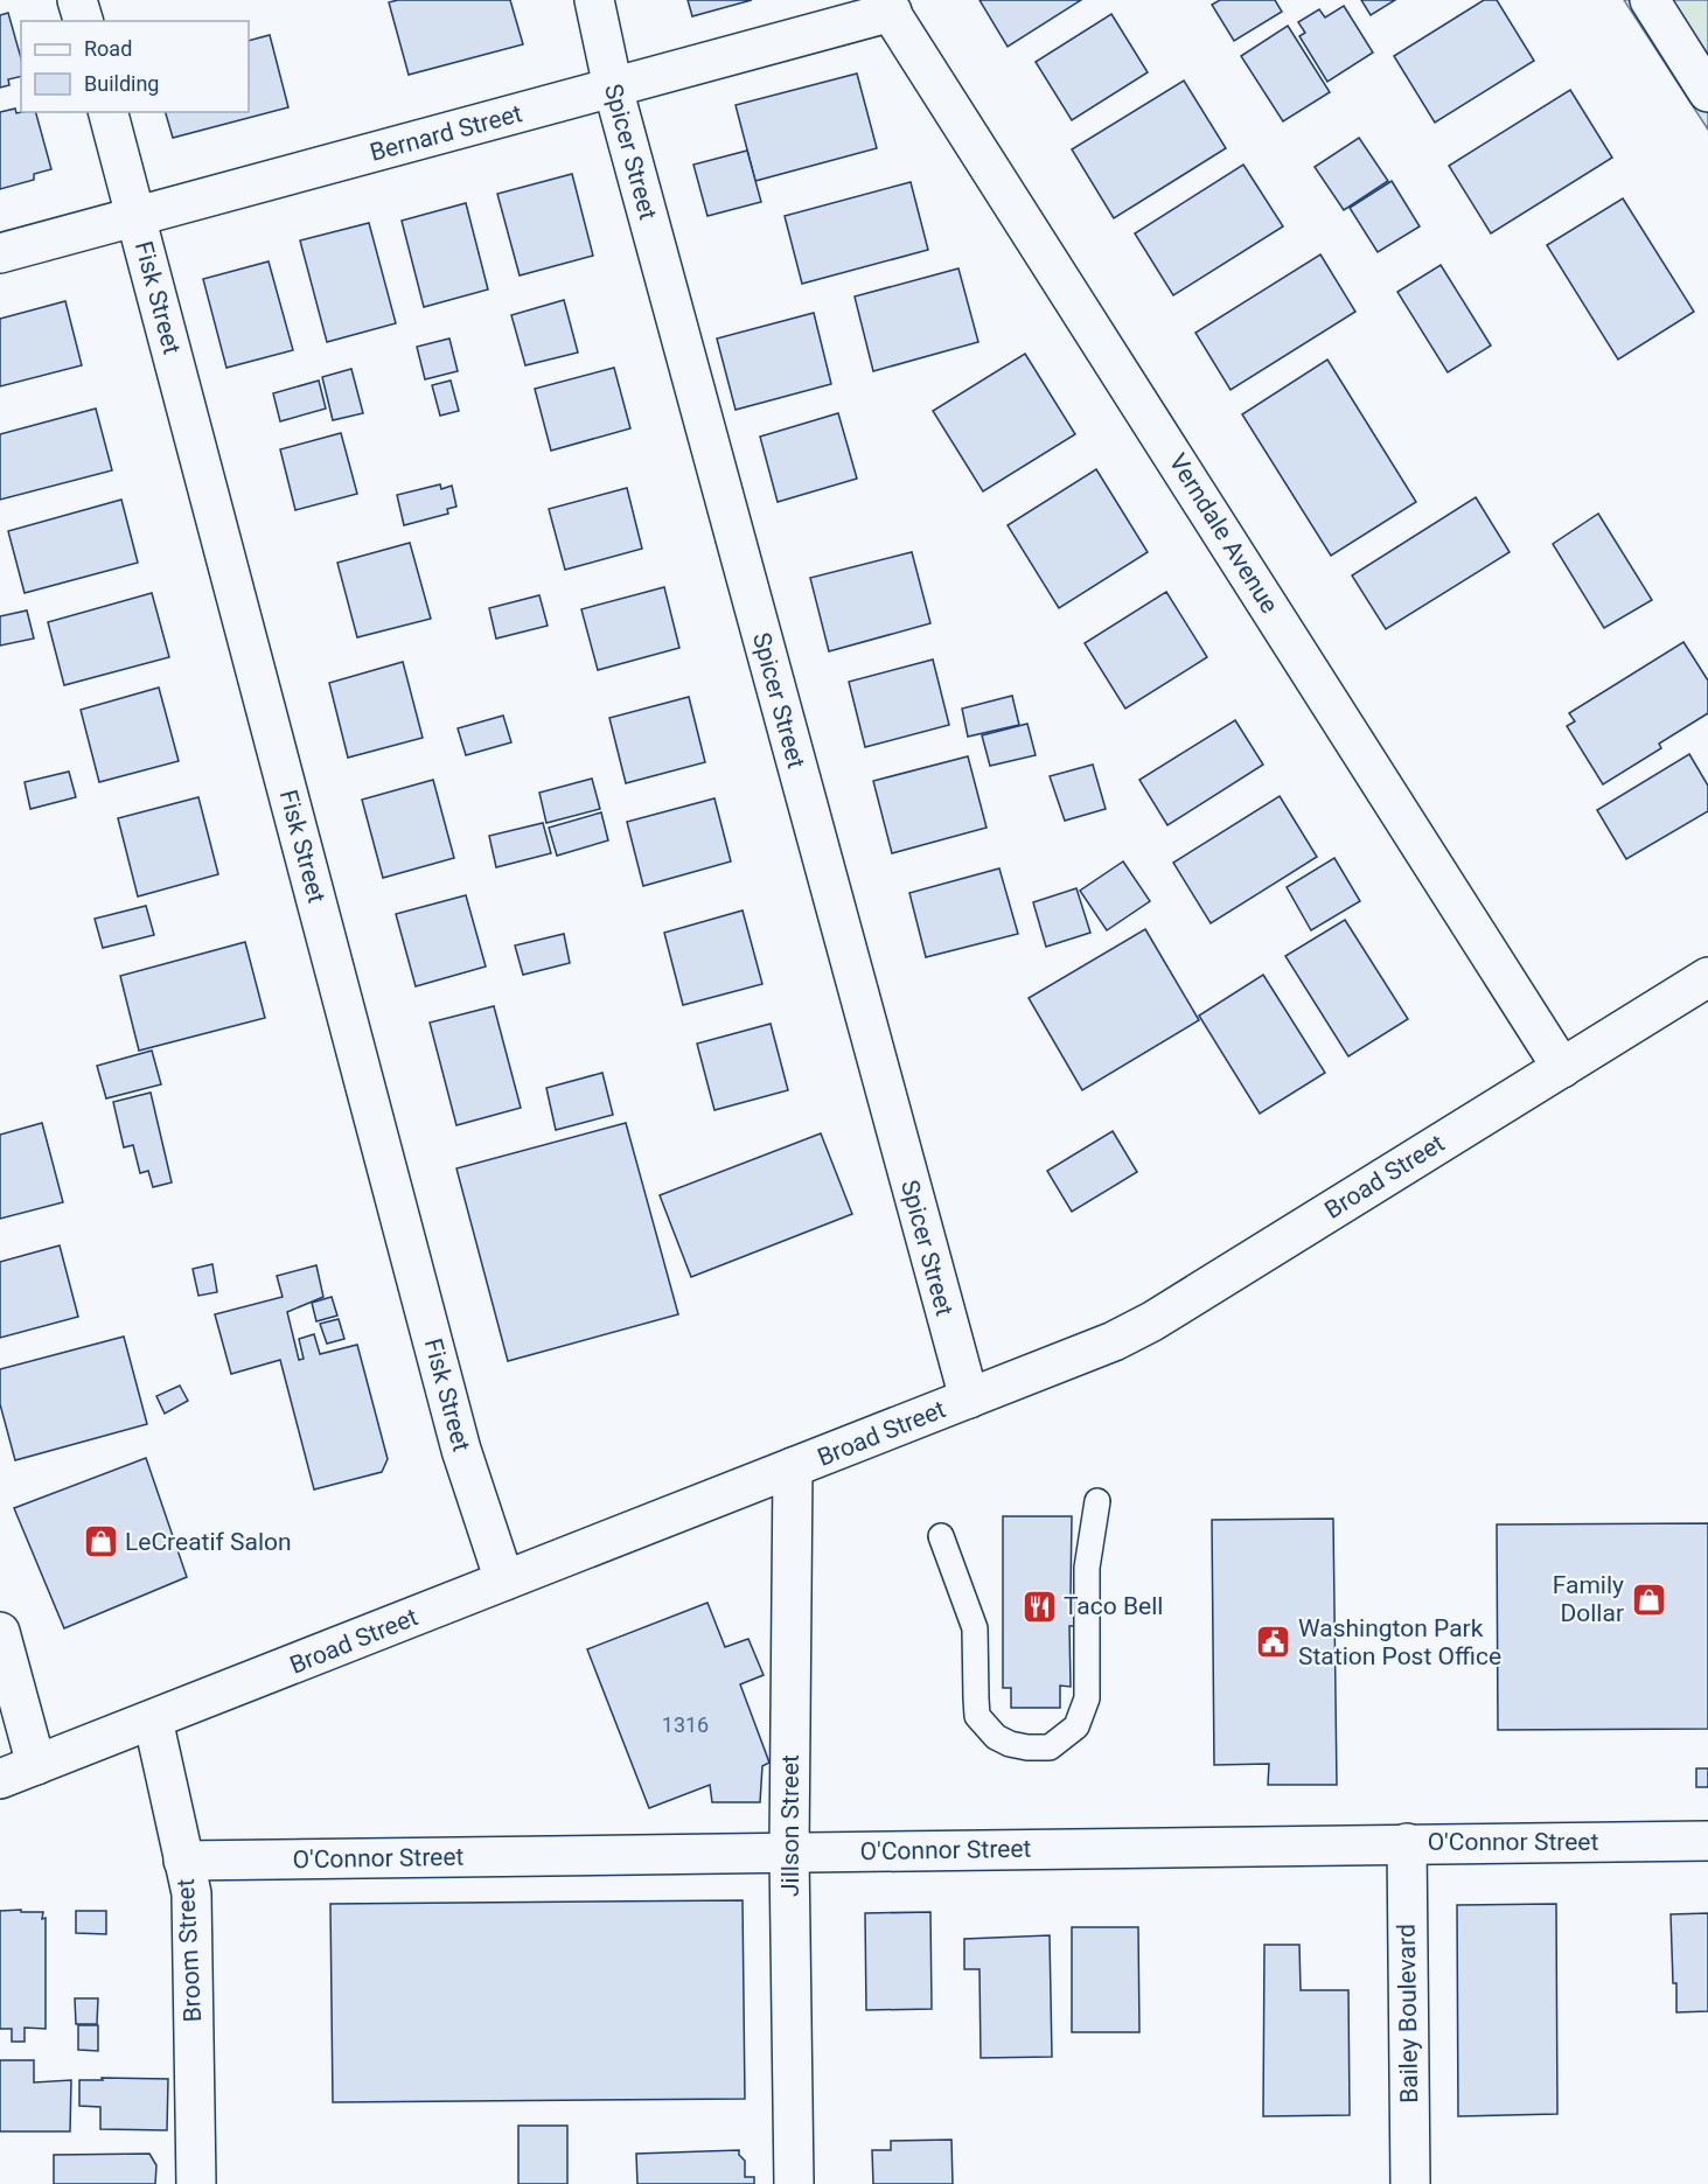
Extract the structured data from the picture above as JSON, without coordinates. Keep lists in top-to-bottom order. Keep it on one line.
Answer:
{"streets":{"street":["Bernard Street","Spicer Street","Fisk Street","Verndale Avenue","Broad Street","Jillson Street","O'Connor Street","Broom Street","Bailey Boulevard"]},"crossings":[["Bernard Street","Spicer Street"],["Bernard Street","Fisk Street"],["Bernard Street","Verndale Avenue"],["Spicer Street","Broad Street"],["Fisk Street","Broad Street"],["Verndale Avenue","Broad Street"],["Broad Street","Jillson Street"],["Broad Street","Broom Street"],["Jillson Street","O'Connor Street"],["O'Connor Street","Broom Street"],["O'Connor Street","Bailey Boulevard"]],"places":{"shop":["LeCreatif Salon","Family Dollar"],"restaurant":["Taco Bell"],"public building":["Washington Park Station Post Office"]},"house_numbers":["1316"],"legend":["Road","Building"]}
